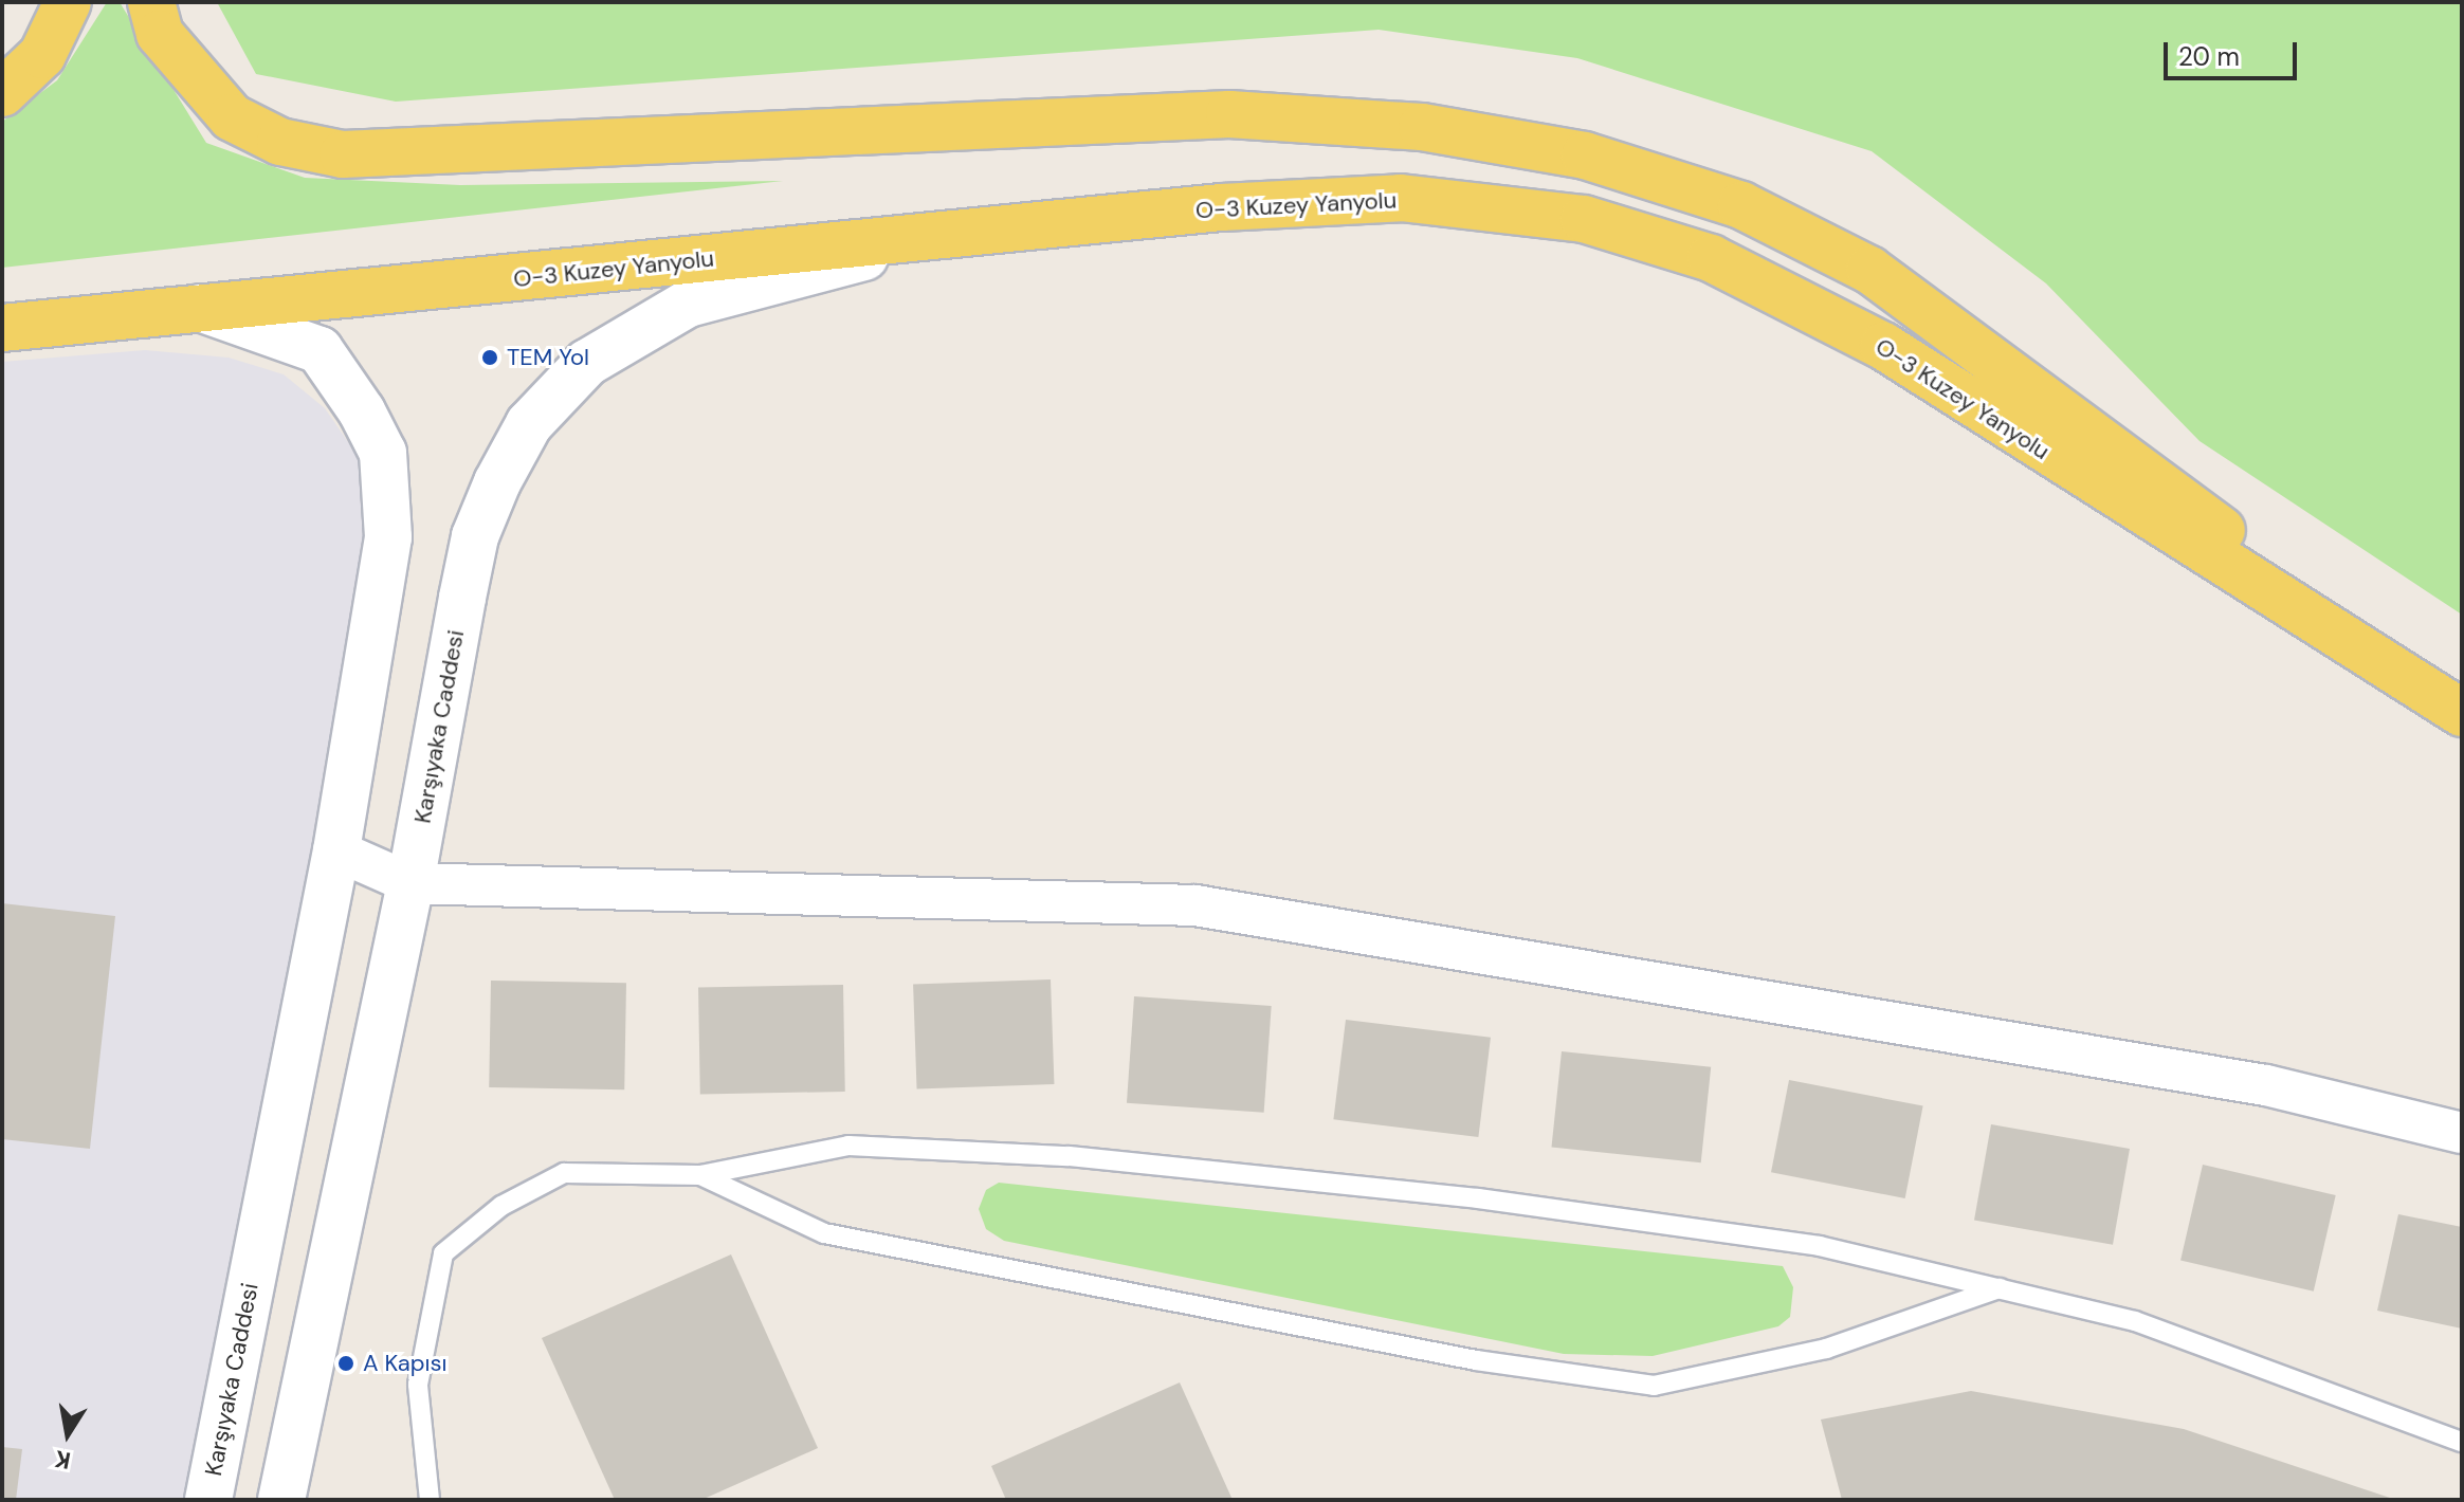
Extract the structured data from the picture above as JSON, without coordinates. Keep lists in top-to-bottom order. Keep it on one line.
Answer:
{"streets":{"main road":["O-3 Kuzey Yanyolu","Karşıyaka Caddesi"]},"crossings":[["O-3 Kuzey Yanyolu","Karşıyaka Caddesi"]],"places":["TEM Yol","A Kapısı"],"scale_bar":"20 m","north":"bottom"}
